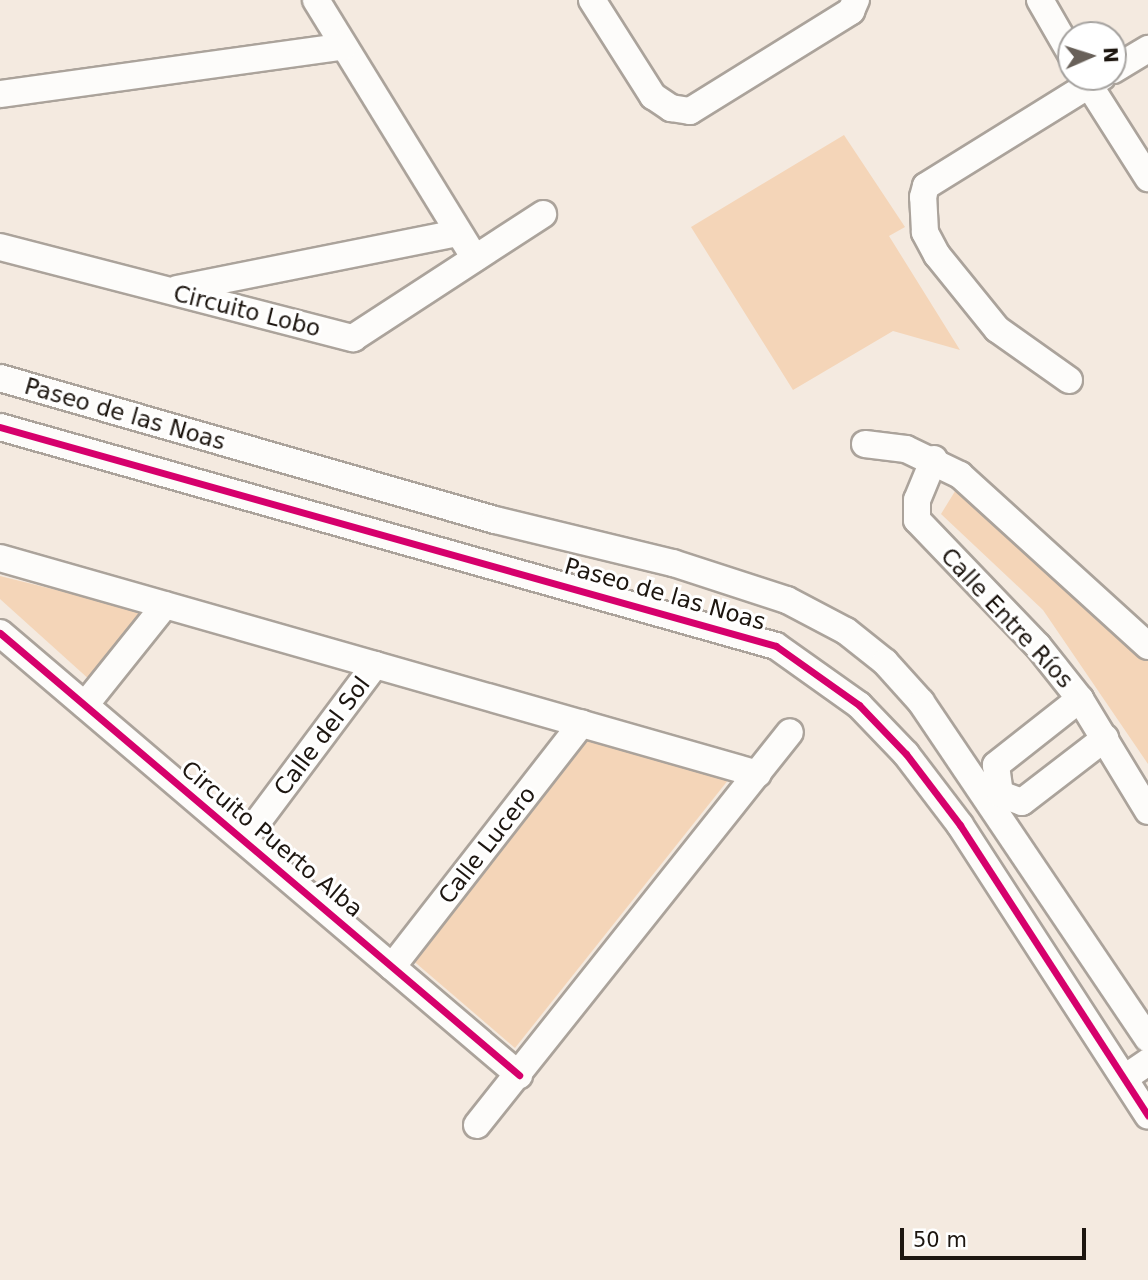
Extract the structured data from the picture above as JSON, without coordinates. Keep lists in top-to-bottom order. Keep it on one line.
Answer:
{"streets":{"street":["Circuito Lobo","Paseo de las Noas","Calle Entre Ríos","Calle del Sol","Circuito Puerto Alba","Calle Lucero"]},"crossings":[["Calle del Sol","Circuito Puerto Alba"],["Circuito Puerto Alba","Calle Lucero"]],"scale_bar":"50 m","north":"right"}
